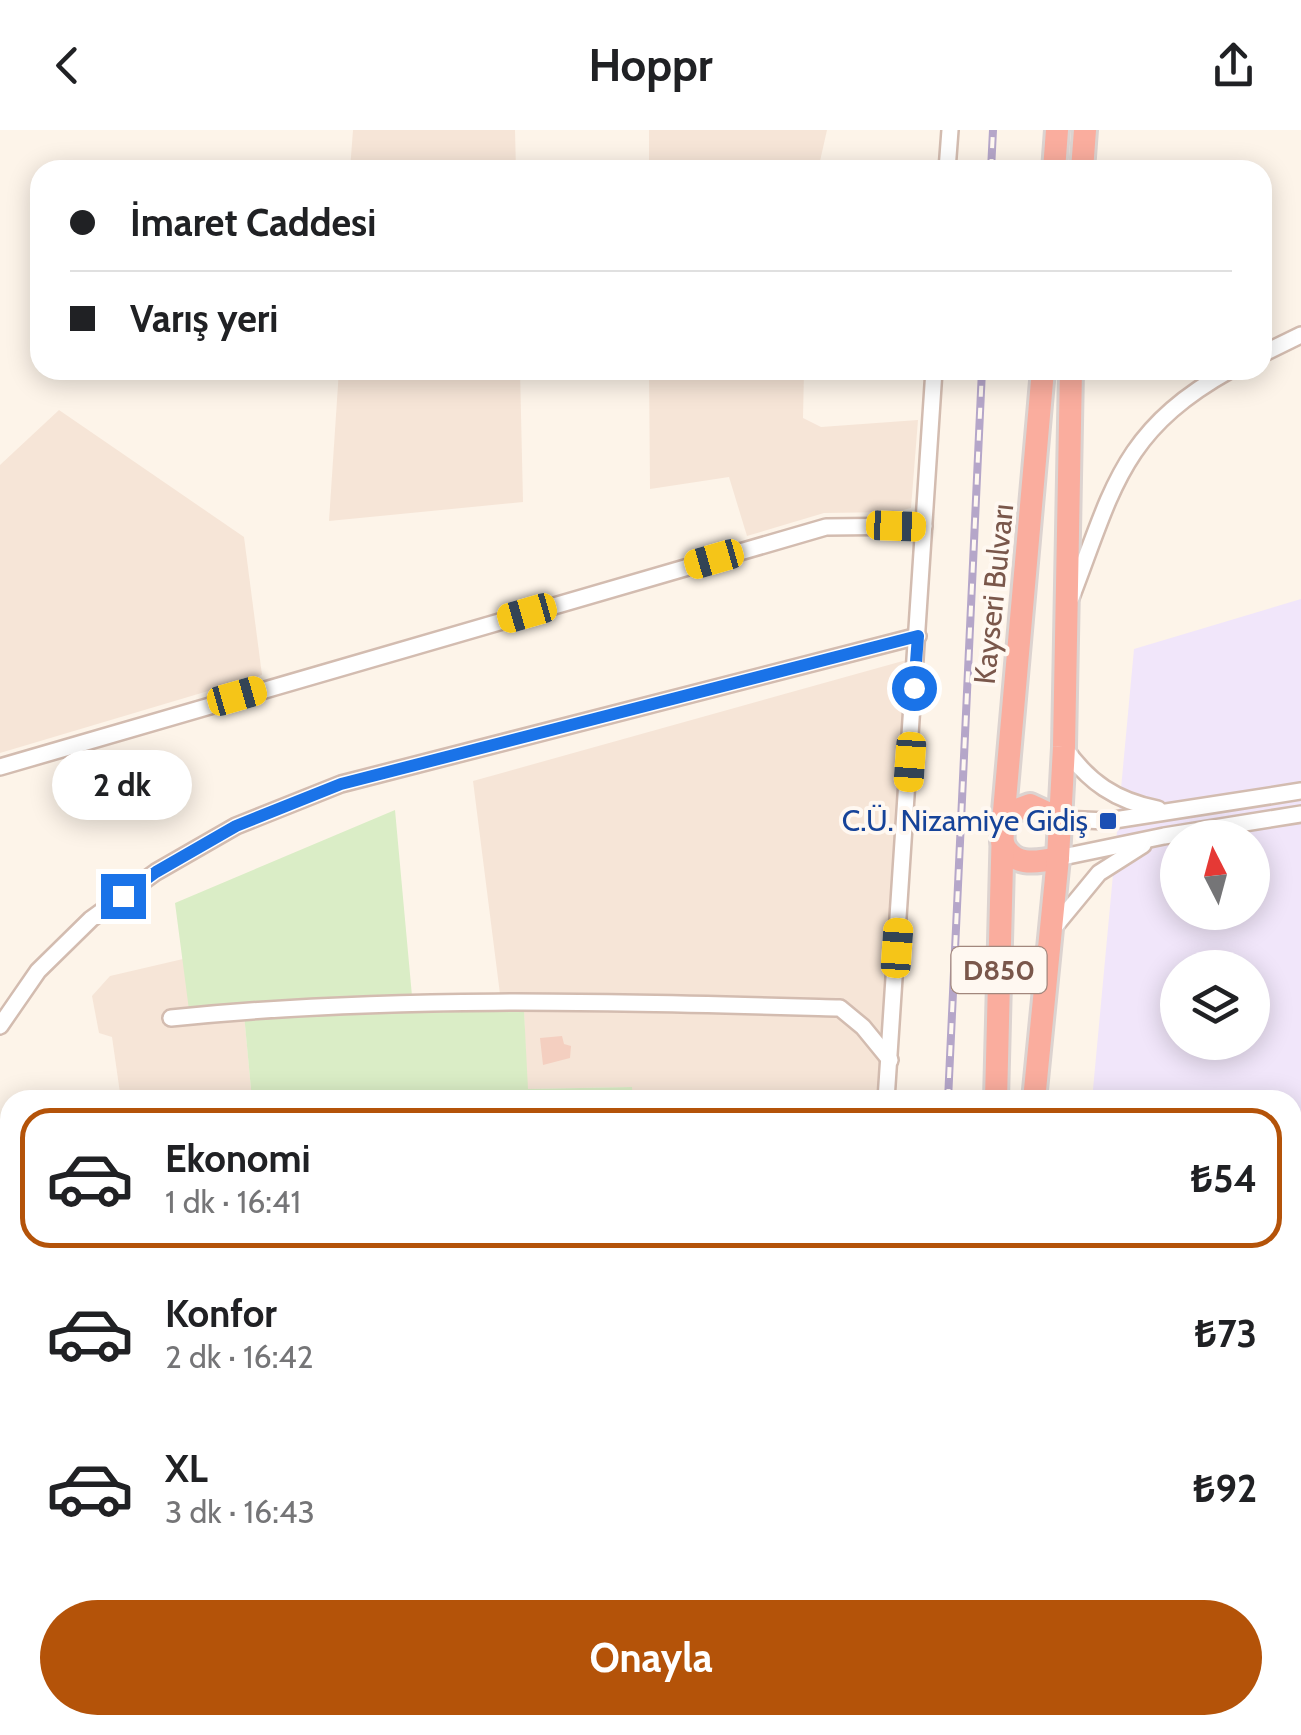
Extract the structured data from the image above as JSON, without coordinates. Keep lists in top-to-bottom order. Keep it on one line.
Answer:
{"streets":{"highway":["Kayseri Bulvarı","D850"]},"crossings":[["Kayseri Bulvarı","D850"]],"places":{"transit":["C.Ü. Nizamiye Gidiş"]},"north":"top","page":{"header":"Hoppr","banner":["İmaret Caddesi","Varış yeri"],"bubble":"2 dk","list":[{"name":"Ekonomi","note":"1 dk · 16:41","value":"₺54"},{"name":"Konfor","note":"2 dk · 16:42","value":"₺73"},{"name":"XL","note":"3 dk · 16:43","value":"₺92"}],"buttons":"Onayla"}}
